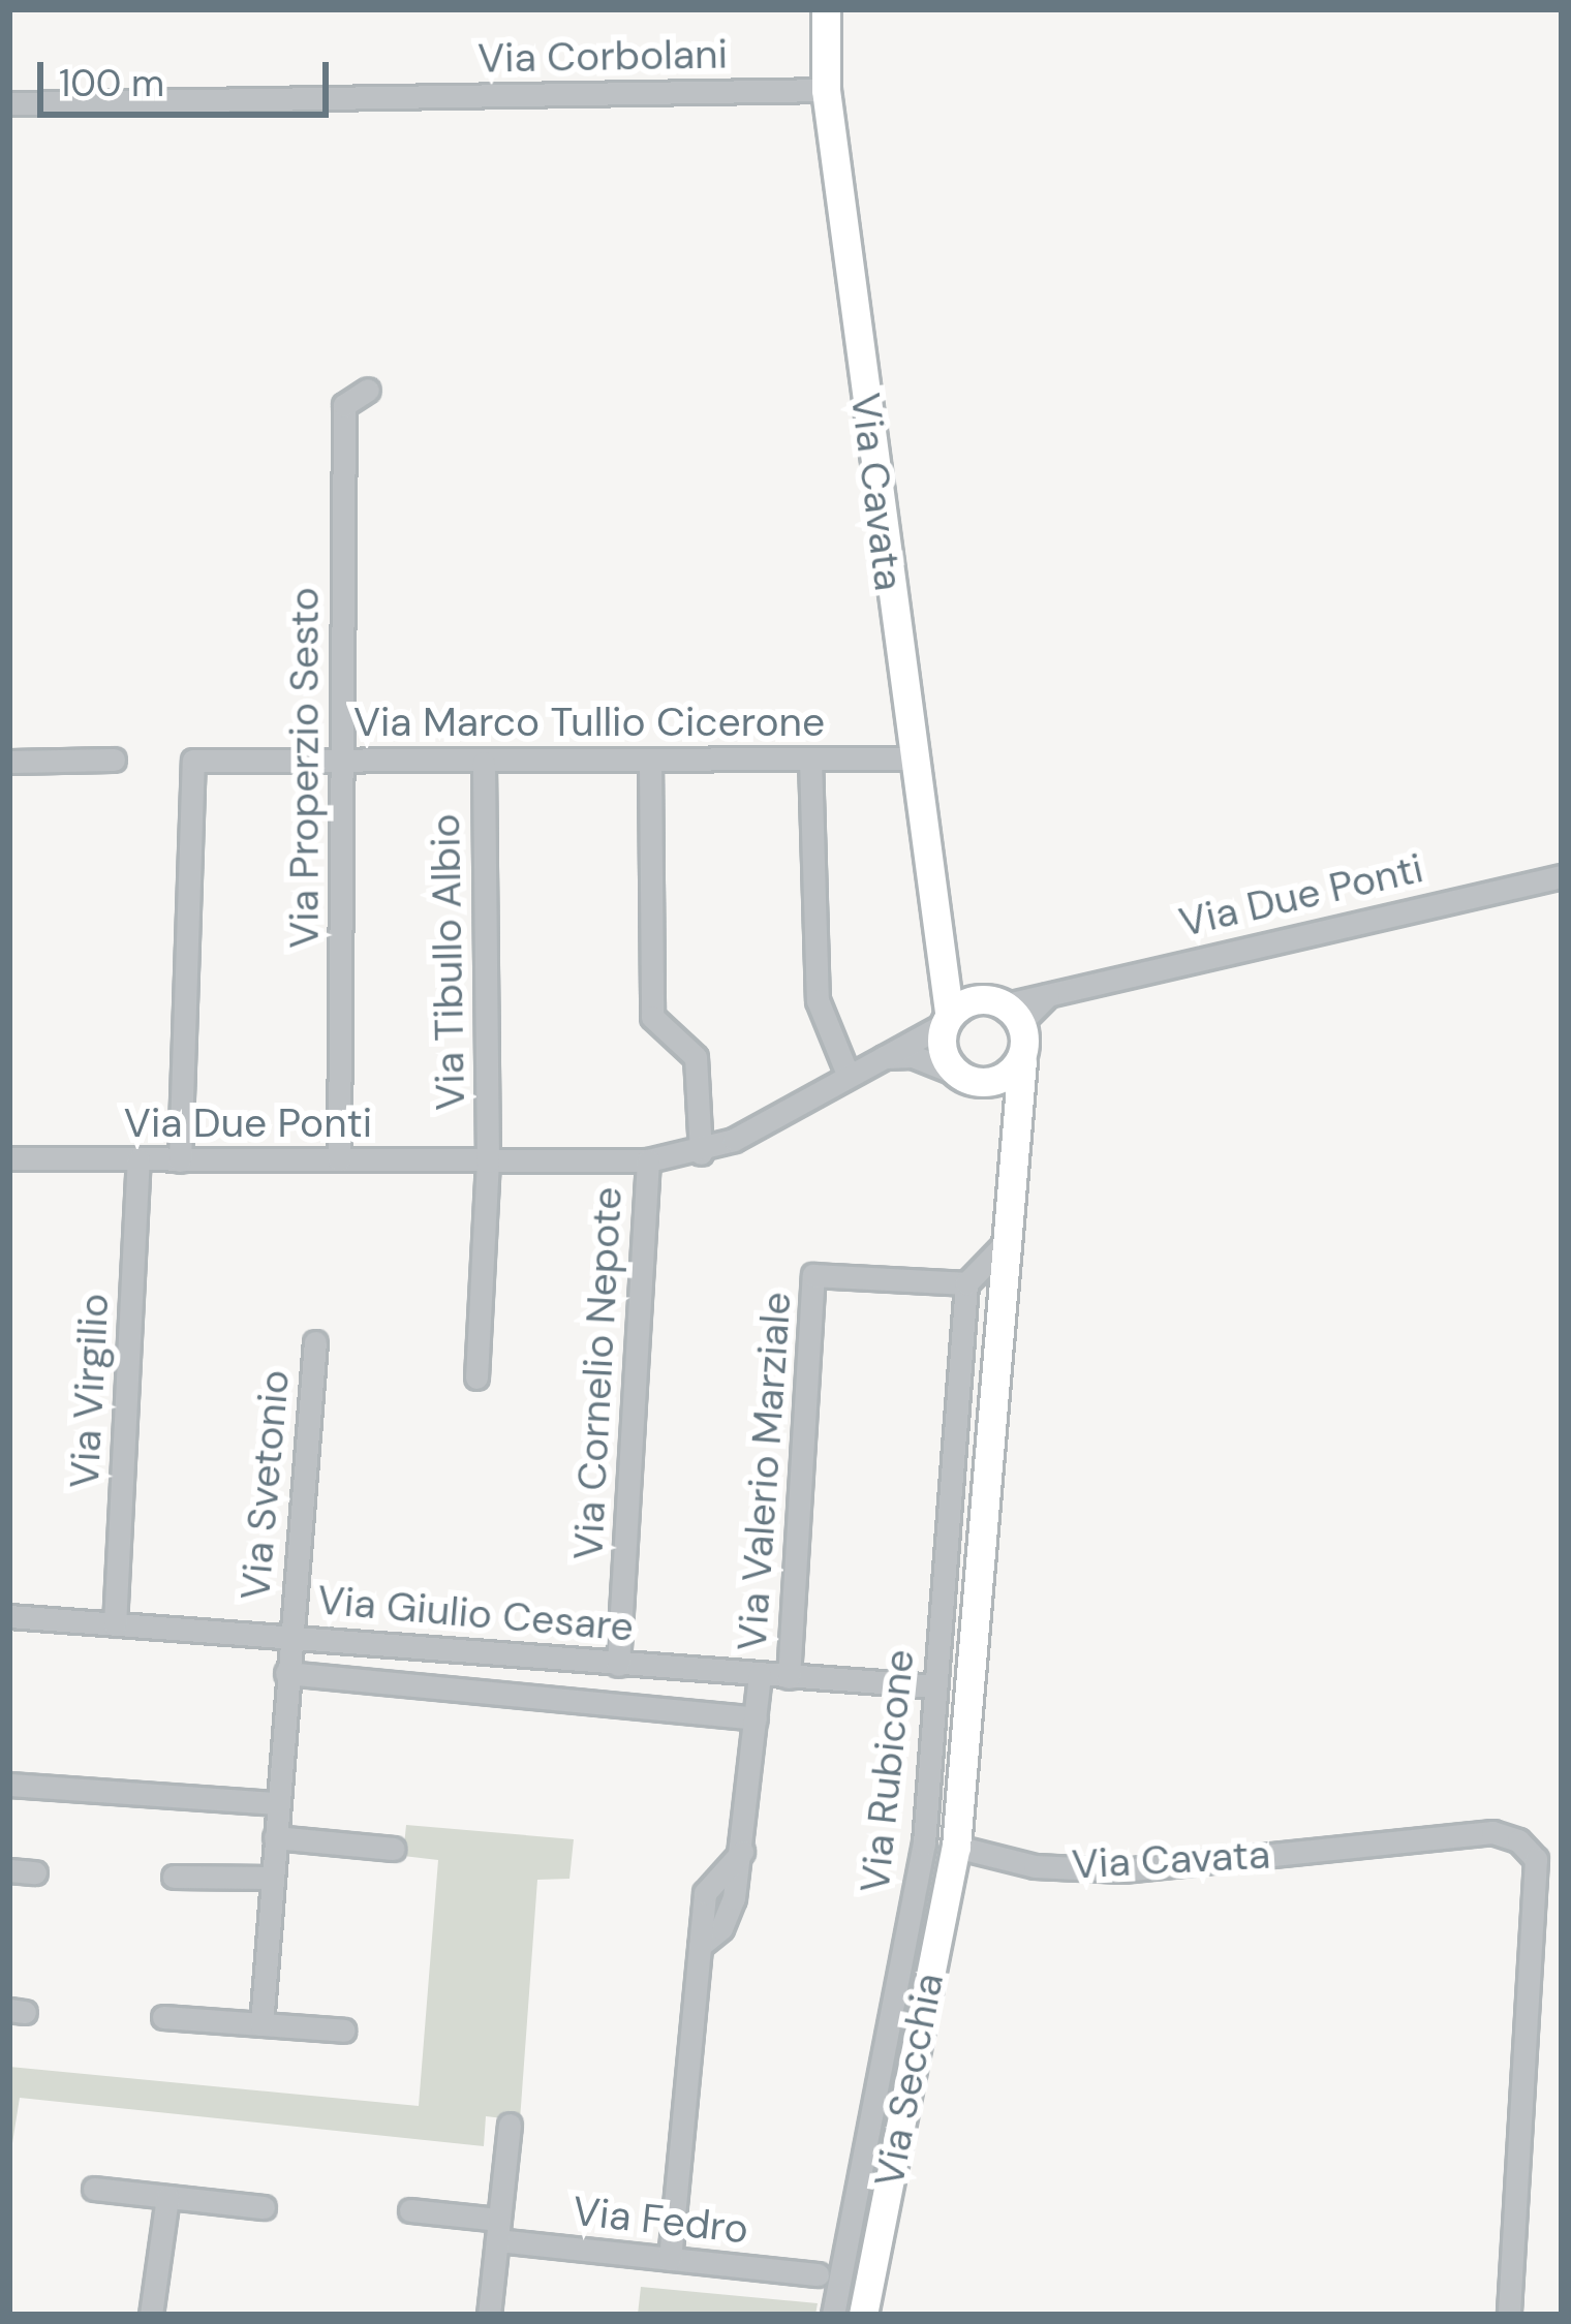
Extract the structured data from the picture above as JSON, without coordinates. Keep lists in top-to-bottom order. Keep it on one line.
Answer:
{"streets":{"main road":["Via Cavata","Via Secchia"],"street":["Via Corbolani","Via Marco Tullio Cicerone","Via Properzio Sesto","Via Due Ponti","Via Tibullo Albio","Via Cornelio Nepote","Via Virgilio","Via Valerio Marziale","Via Svetonio","Via Giulio Cesare","Via Rubicone","Via Fedro"]},"crossings":[["Via Corbolani","Via Cavata"],["Via Cavata","Via Marco Tullio Cicerone"],["Via Cavata","Via Due Ponti"],["Via Cavata","Via Secchia"],["Via Marco Tullio Cicerone","Via Properzio Sesto"],["Via Marco Tullio Cicerone","Via Due Ponti"],["Via Marco Tullio Cicerone","Via Tibullo Albio"],["Via Properzio Sesto","Via Due Ponti"],["Via Due Ponti","Via Tibullo Albio"],["Via Due Ponti","Via Cornelio Nepote"],["Via Due Ponti","Via Virgilio"],["Via Cornelio Nepote","Via Giulio Cesare"],["Via Virgilio","Via Giulio Cesare"],["Via Valerio Marziale","Via Giulio Cesare"],["Via Valerio Marziale","Via Rubicone"],["Via Svetonio","Via Giulio Cesare"],["Via Giulio Cesare","Via Rubicone"]],"scale_bar":"100 m"}
